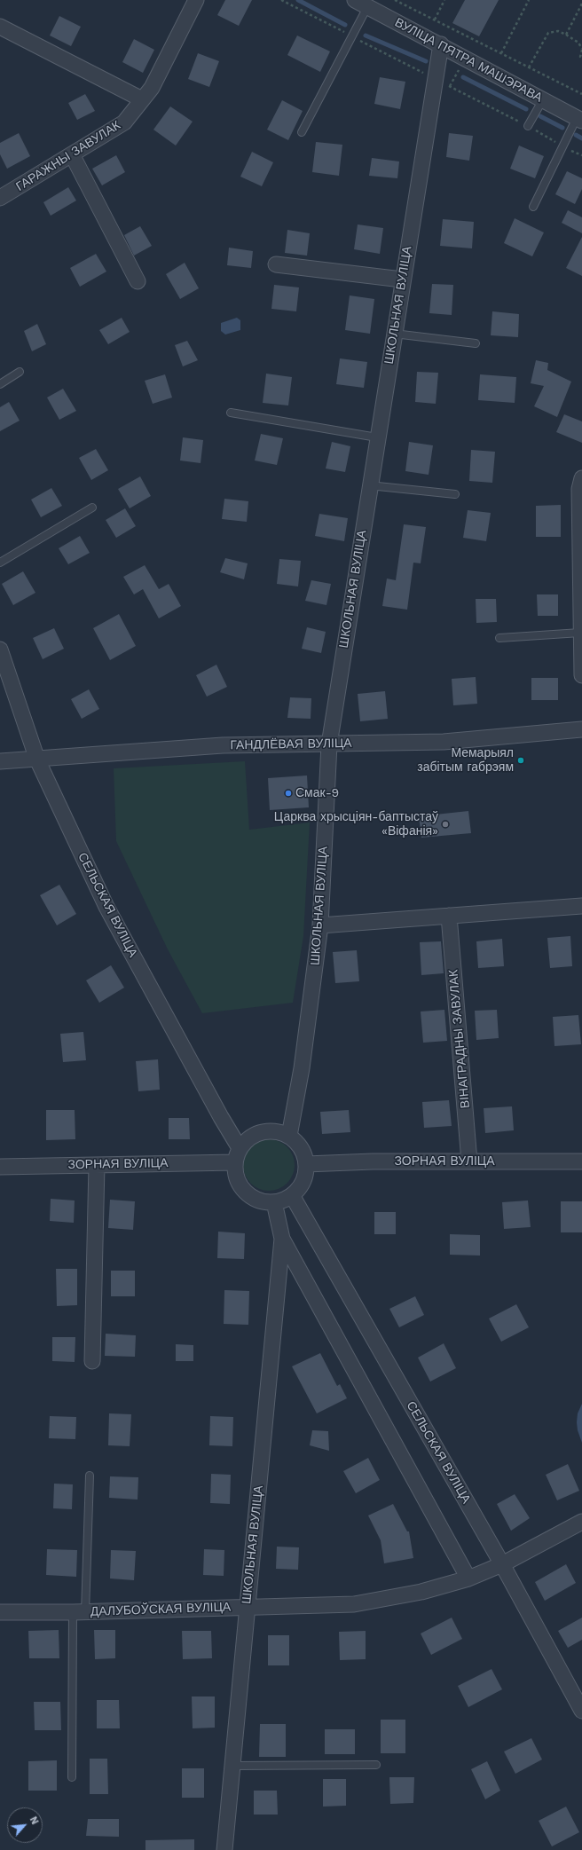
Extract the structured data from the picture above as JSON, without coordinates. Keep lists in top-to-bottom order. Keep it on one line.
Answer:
{"streets":{"street":["ВУЛІЦА ПЯТРА МАШЭРАВА","ГАРАЖНЫ ЗАВУЛАК","ШКОЛЬНАЯ ВУЛІЦА","ГАНДЛЁВАЯ ВУЛІЦА","СЕЛЬСКАЯ ВУЛІЦА","ВІНАГРАДНЫ ЗАВУЛАК","ЗОРНАЯ ВУЛІЦА","ДАЛУБОЎСКАЯ ВУЛІЦА"]},"crossings":[["ВУЛІЦА ПЯТРА МАШЭРАВА","ШКОЛЬНАЯ ВУЛІЦА"],["ШКОЛЬНАЯ ВУЛІЦА","ГАНДЛЁВАЯ ВУЛІЦА"],["ШКОЛЬНАЯ ВУЛІЦА","СЕЛЬСКАЯ ВУЛІЦА"],["ШКОЛЬНАЯ ВУЛІЦА","ЗОРНАЯ ВУЛІЦА"],["ШКОЛЬНАЯ ВУЛІЦА","ДАЛУБОЎСКАЯ ВУЛІЦА"],["ГАНДЛЁВАЯ ВУЛІЦА","СЕЛЬСКАЯ ВУЛІЦА"],["СЕЛЬСКАЯ ВУЛІЦА","ЗОРНАЯ ВУЛІЦА"],["СЕЛЬСКАЯ ВУЛІЦА","ДАЛУБОЎСКАЯ ВУЛІЦА"],["ВІНАГРАДНЫ ЗАВУЛАК","ЗОРНАЯ ВУЛІЦА"]],"places":["Мемарыял забітым габрэям","Смак-9","Царква хрысціян-баптыстаў «Віфанія»"],"north":"top right"}
